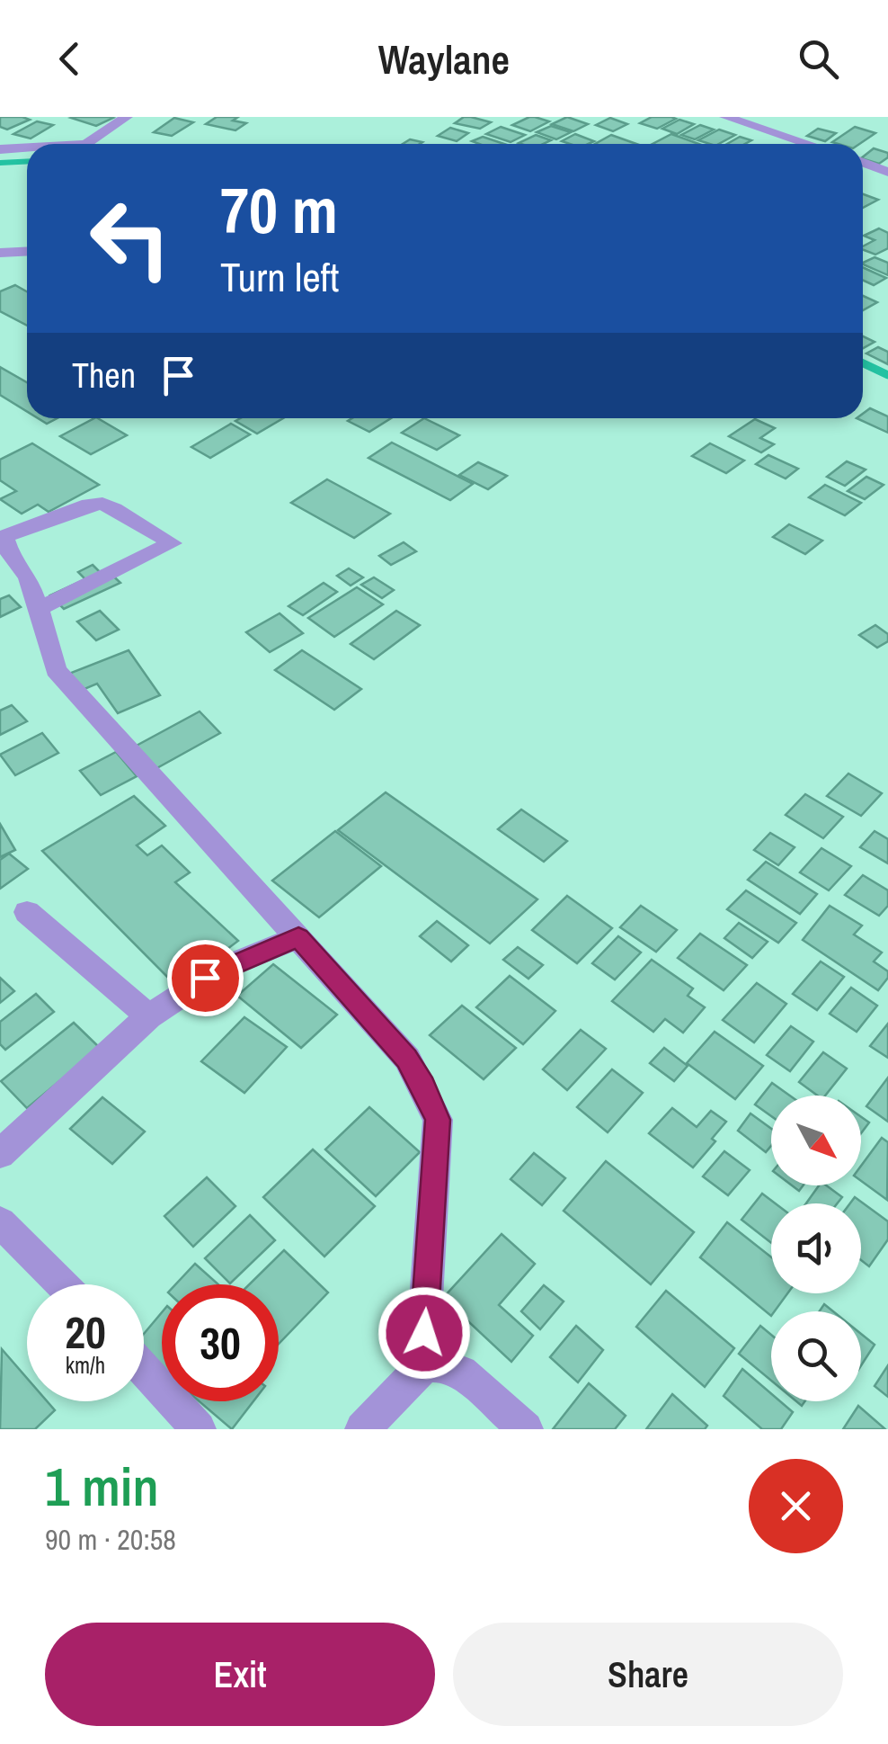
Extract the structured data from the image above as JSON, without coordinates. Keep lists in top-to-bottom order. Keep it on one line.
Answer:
{"north":"bottom right","page":{"header":"Waylane","turn":["70 m","Turn left"],"then":"Then","speed":"20 km/h","limit":"30","heading":["1 min","90 m · 20:58"],"buttons":["Exit","Share"]}}
